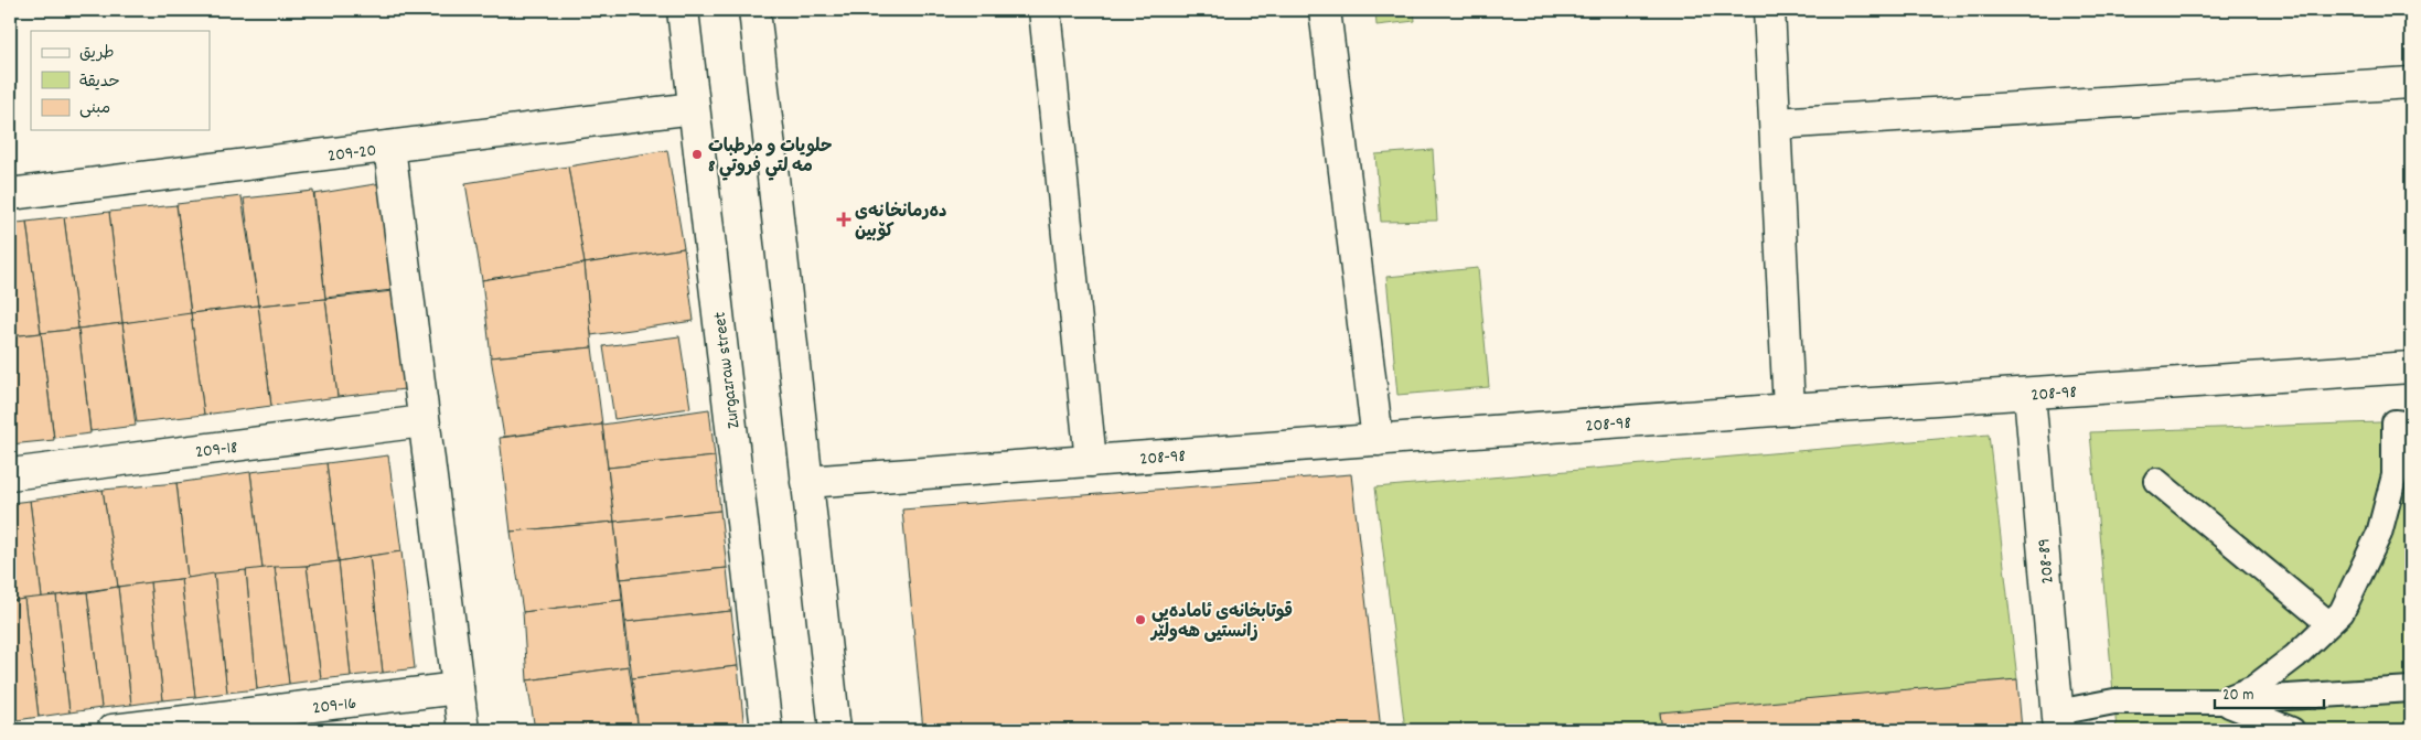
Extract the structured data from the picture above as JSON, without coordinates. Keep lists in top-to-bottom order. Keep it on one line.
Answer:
{"streets":{"street":["209-20","Zurgazraw street","208-98","209-18","208-89","209-16"]},"crossings":[["209-20","Zurgazraw street"],["208-98","208-89"]],"places":{"other":["حلويات و مرطبات مه لتي فروتي 8","قوتابخانەی ئامادەیی زانستیی هەولێر"],"health":["دەرمانخانەی کۆبین"]},"legend":["طريق","حديقة","مبنى"],"scale_bar":"20 m"}
